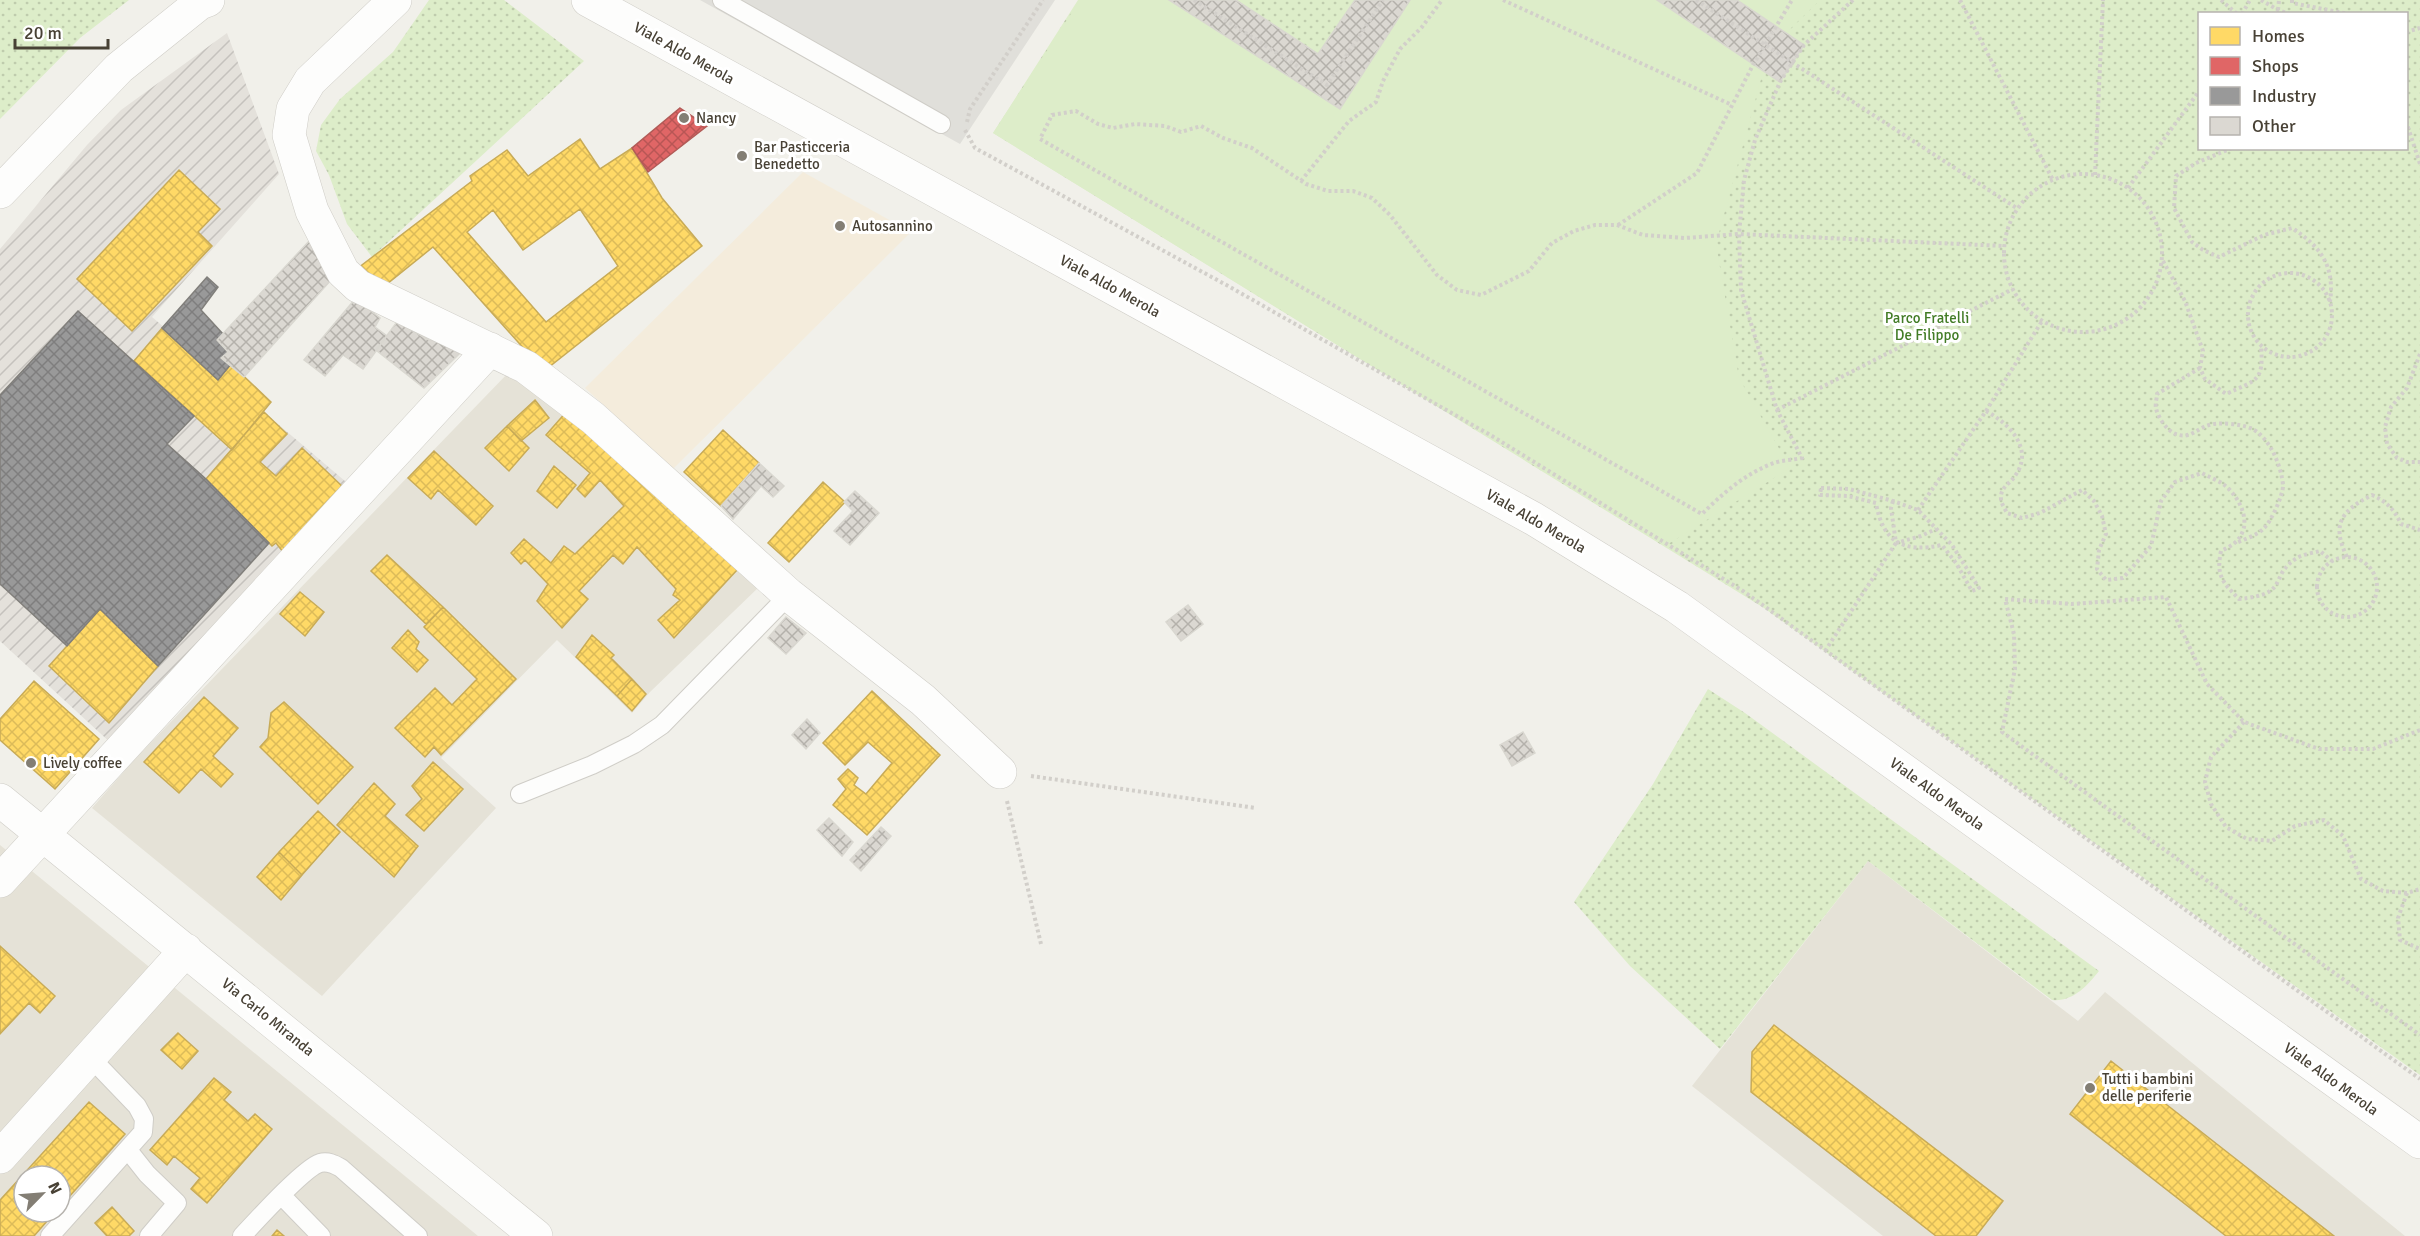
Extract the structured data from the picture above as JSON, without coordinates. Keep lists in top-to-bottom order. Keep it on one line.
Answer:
{"streets":{"street":["Viale Aldo Merola","Via Carlo Miranda"]},"parks":["Parco Fratelli De Filippo"],"places":["Nancy","Bar Pasticceria Benedetto","Autosannino","Lively coffee","Tutti i bambini delle periferie"],"legend":["Homes","Shops","Industry","Other"],"scale_bar":"20 m","north":"top right"}
